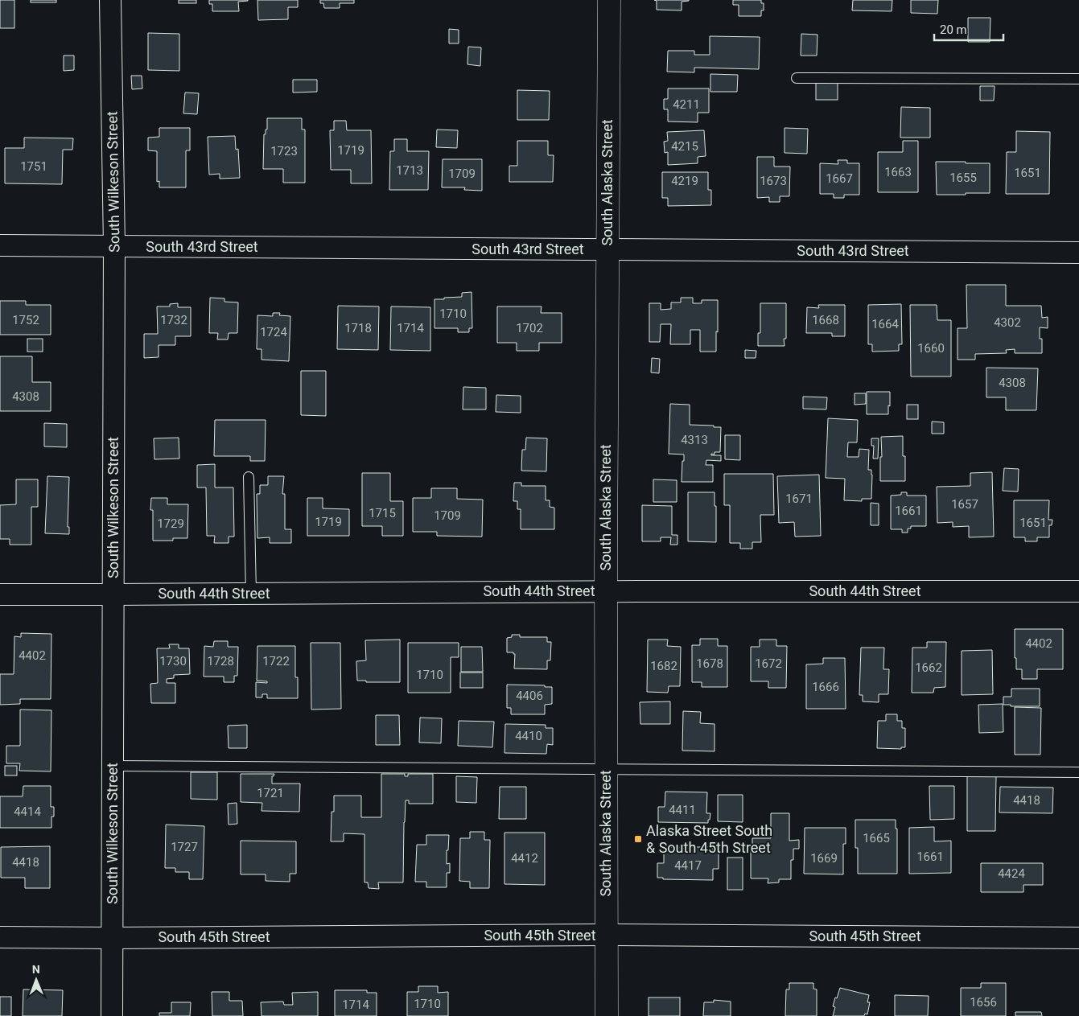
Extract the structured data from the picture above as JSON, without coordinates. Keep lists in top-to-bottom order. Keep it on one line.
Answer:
{"streets":{"street":["South Wilkeson Street","South Alaska Street","South 43rd Street","South 44th Street","South 45th Street"]},"crossings":[["South Wilkeson Street","South 43rd Street"],["South Wilkeson Street","South 44th Street"],["South Wilkeson Street","South 45th Street"],["South Alaska Street","South 43rd Street"],["South Alaska Street","South 44th Street"],["South Alaska Street","South 45th Street"]],"places":{"transit":["Alaska Street South & South 45th Street"]},"house_numbers":["4211","4215","1719","1723","1751","1713","1663","1651","1709","1655","1667","4219","1673","1710","1752","1732","1668","4302","1664","1718","1714","1702","1724","1660","4308","4308","4313","1671","1657","1661","1715","1709","1719","1651","1729","4402","4402","1730","1728","1722","1678","1672","1682","1662","1710","1666","4406","4410","1721","4418","4411","4414","1665","1727","1661","4412","1669","4418","4417","4424","1656","1710","1714"],"scale_bar":"20 m","north":"top"}
